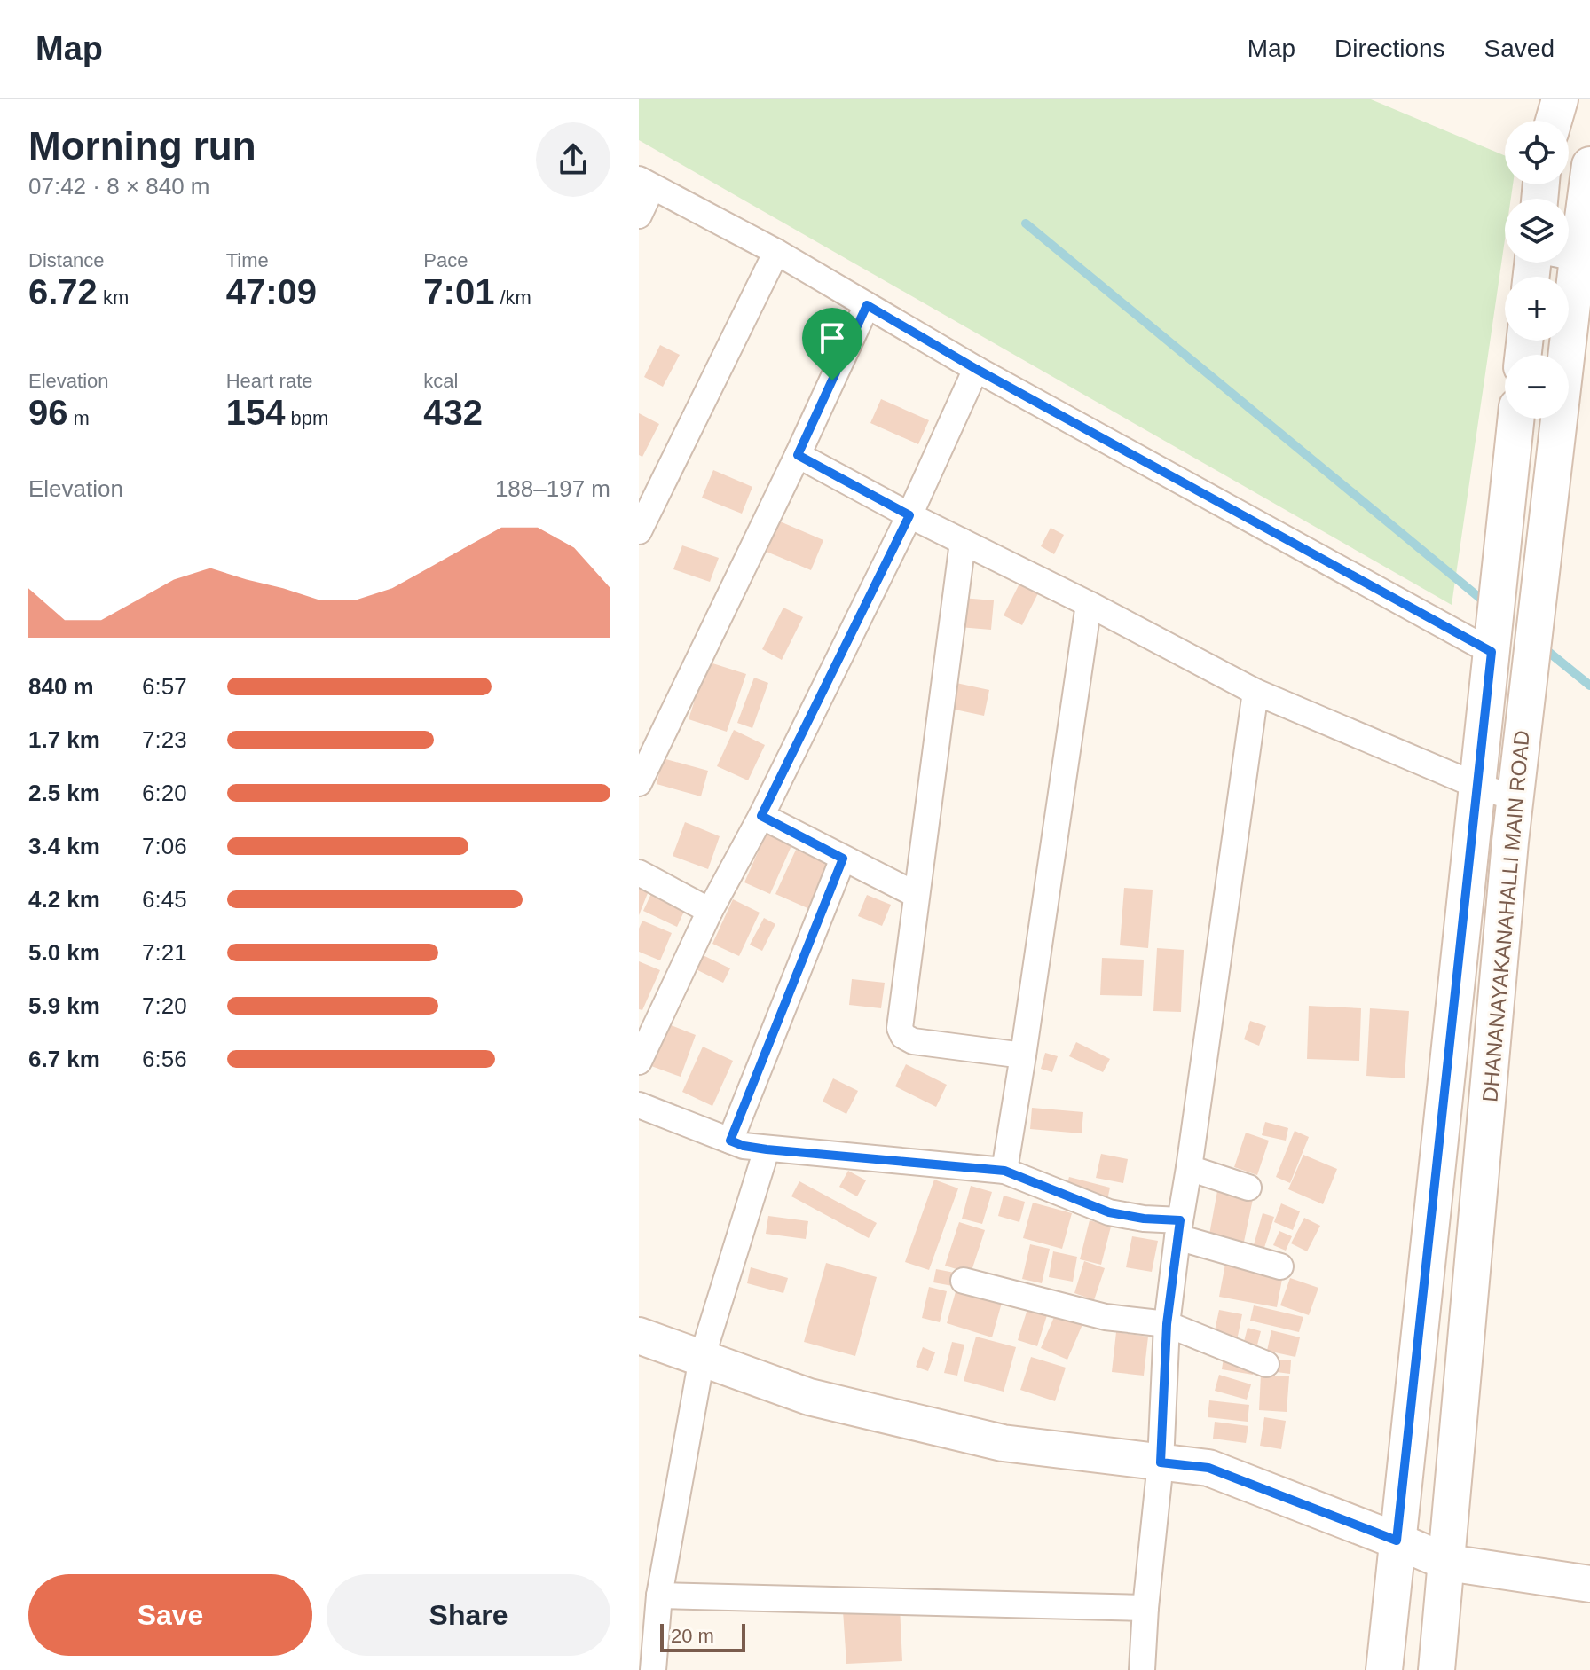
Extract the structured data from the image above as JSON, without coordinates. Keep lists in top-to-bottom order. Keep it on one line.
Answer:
{"streets":{"street":["DHANANAYAKANAHALLI MAIN ROAD"]},"scale_bar":"20 m","page":{"header":"Map","nav":["Map","Directions","Saved"],"heading":["Morning run","07:42 · 8 × 840 m"],"map_buttons":["+","−"],"stats":[["Distance","6.72 km"],["Time","47:09"],["Pace","7:01 /km"],["Elevation","96 m"],["Heart rate","154 bpm"],["kcal","432"]],"chart":["Elevation","188–197 m"],"list":[{"name":"840 m","note":"6:57"},{"name":"1.7 km","note":"7:23"},{"name":"2.5 km","note":"6:20"},{"name":"3.4 km","note":"7:06"},{"name":"4.2 km","note":"6:45"},{"name":"5.0 km","note":"7:21"},{"name":"5.9 km","note":"7:20"},{"name":"6.7 km","note":"6:56"}],"buttons":["Save","Share"],"scale":"20 m"}}
